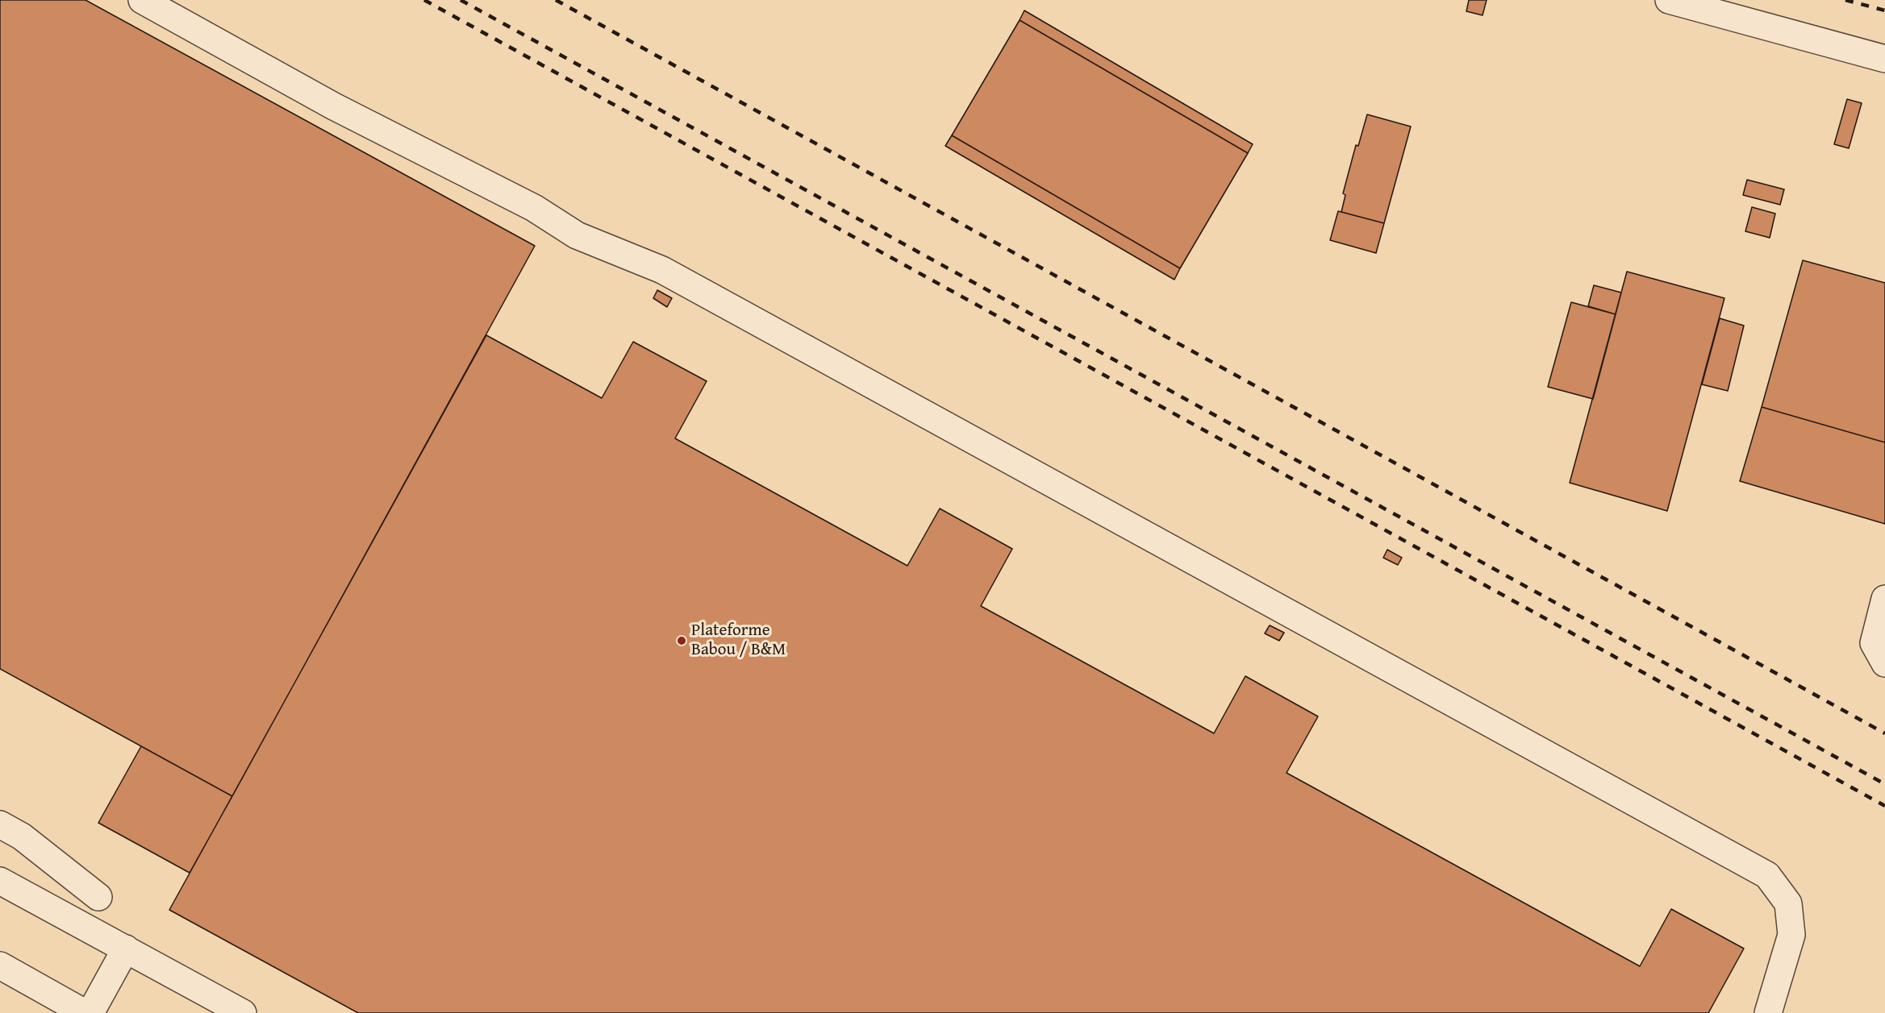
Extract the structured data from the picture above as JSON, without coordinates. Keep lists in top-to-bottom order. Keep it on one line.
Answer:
{"places":["Plateforme Babou / B&M"]}
